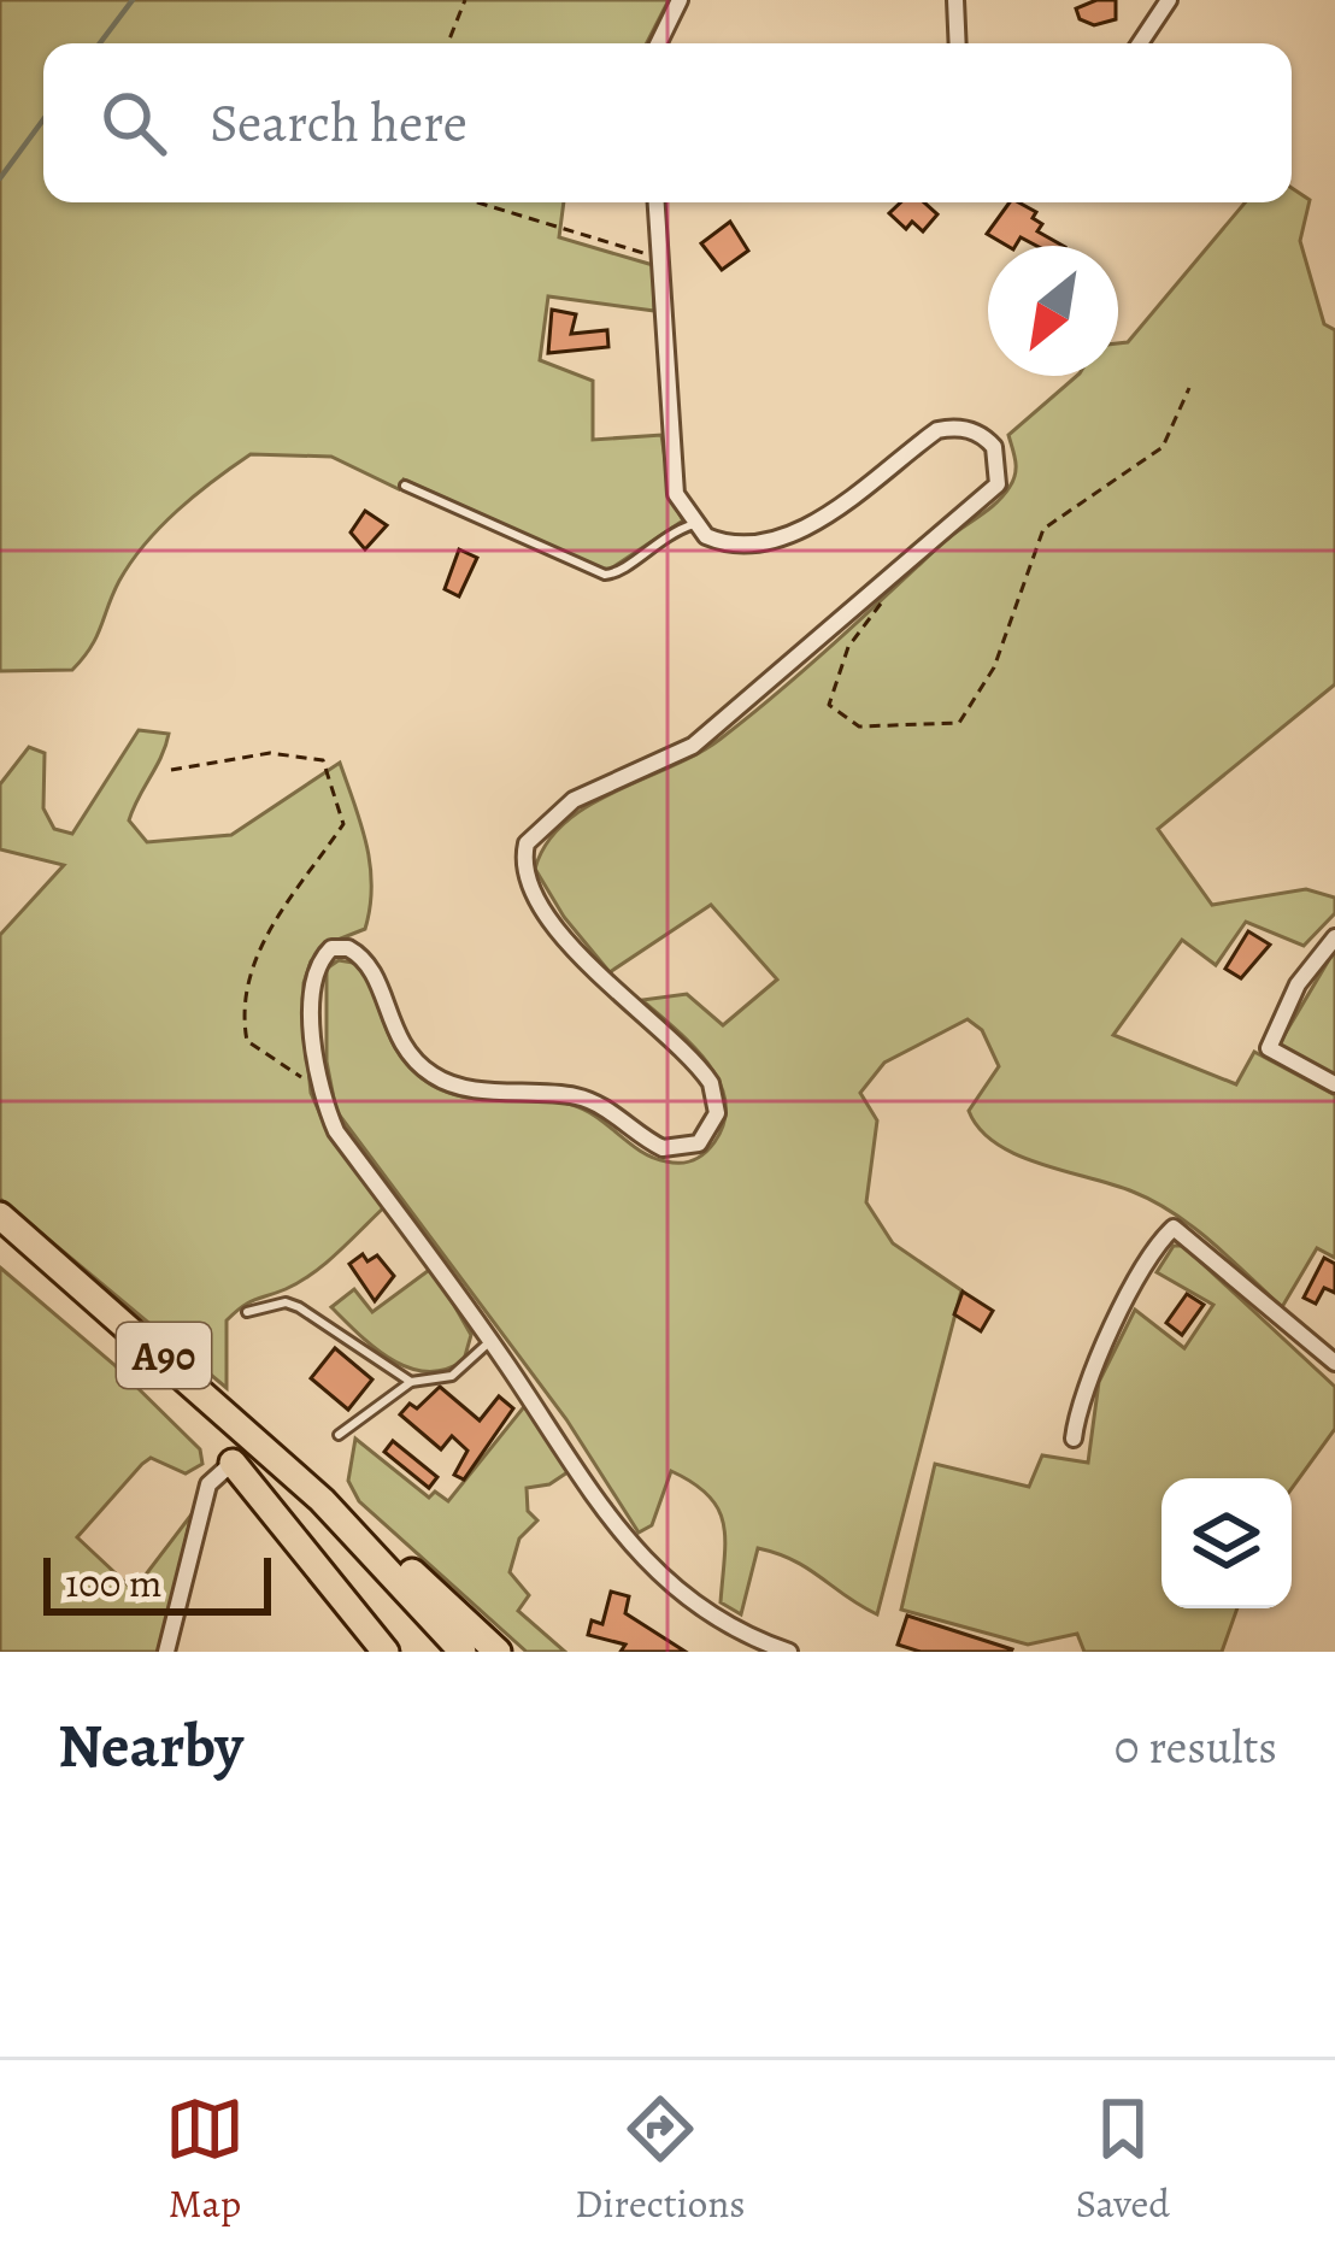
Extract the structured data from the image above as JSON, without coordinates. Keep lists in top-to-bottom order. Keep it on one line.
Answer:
{"streets":{"highway":["Α90"]},"scale_bar":"100 m","north":"bottom left","page":{"search":"Search here","scale":"100 m","heading":["Nearby","0 results"],"nav":["Map","Directions","Saved"]}}
